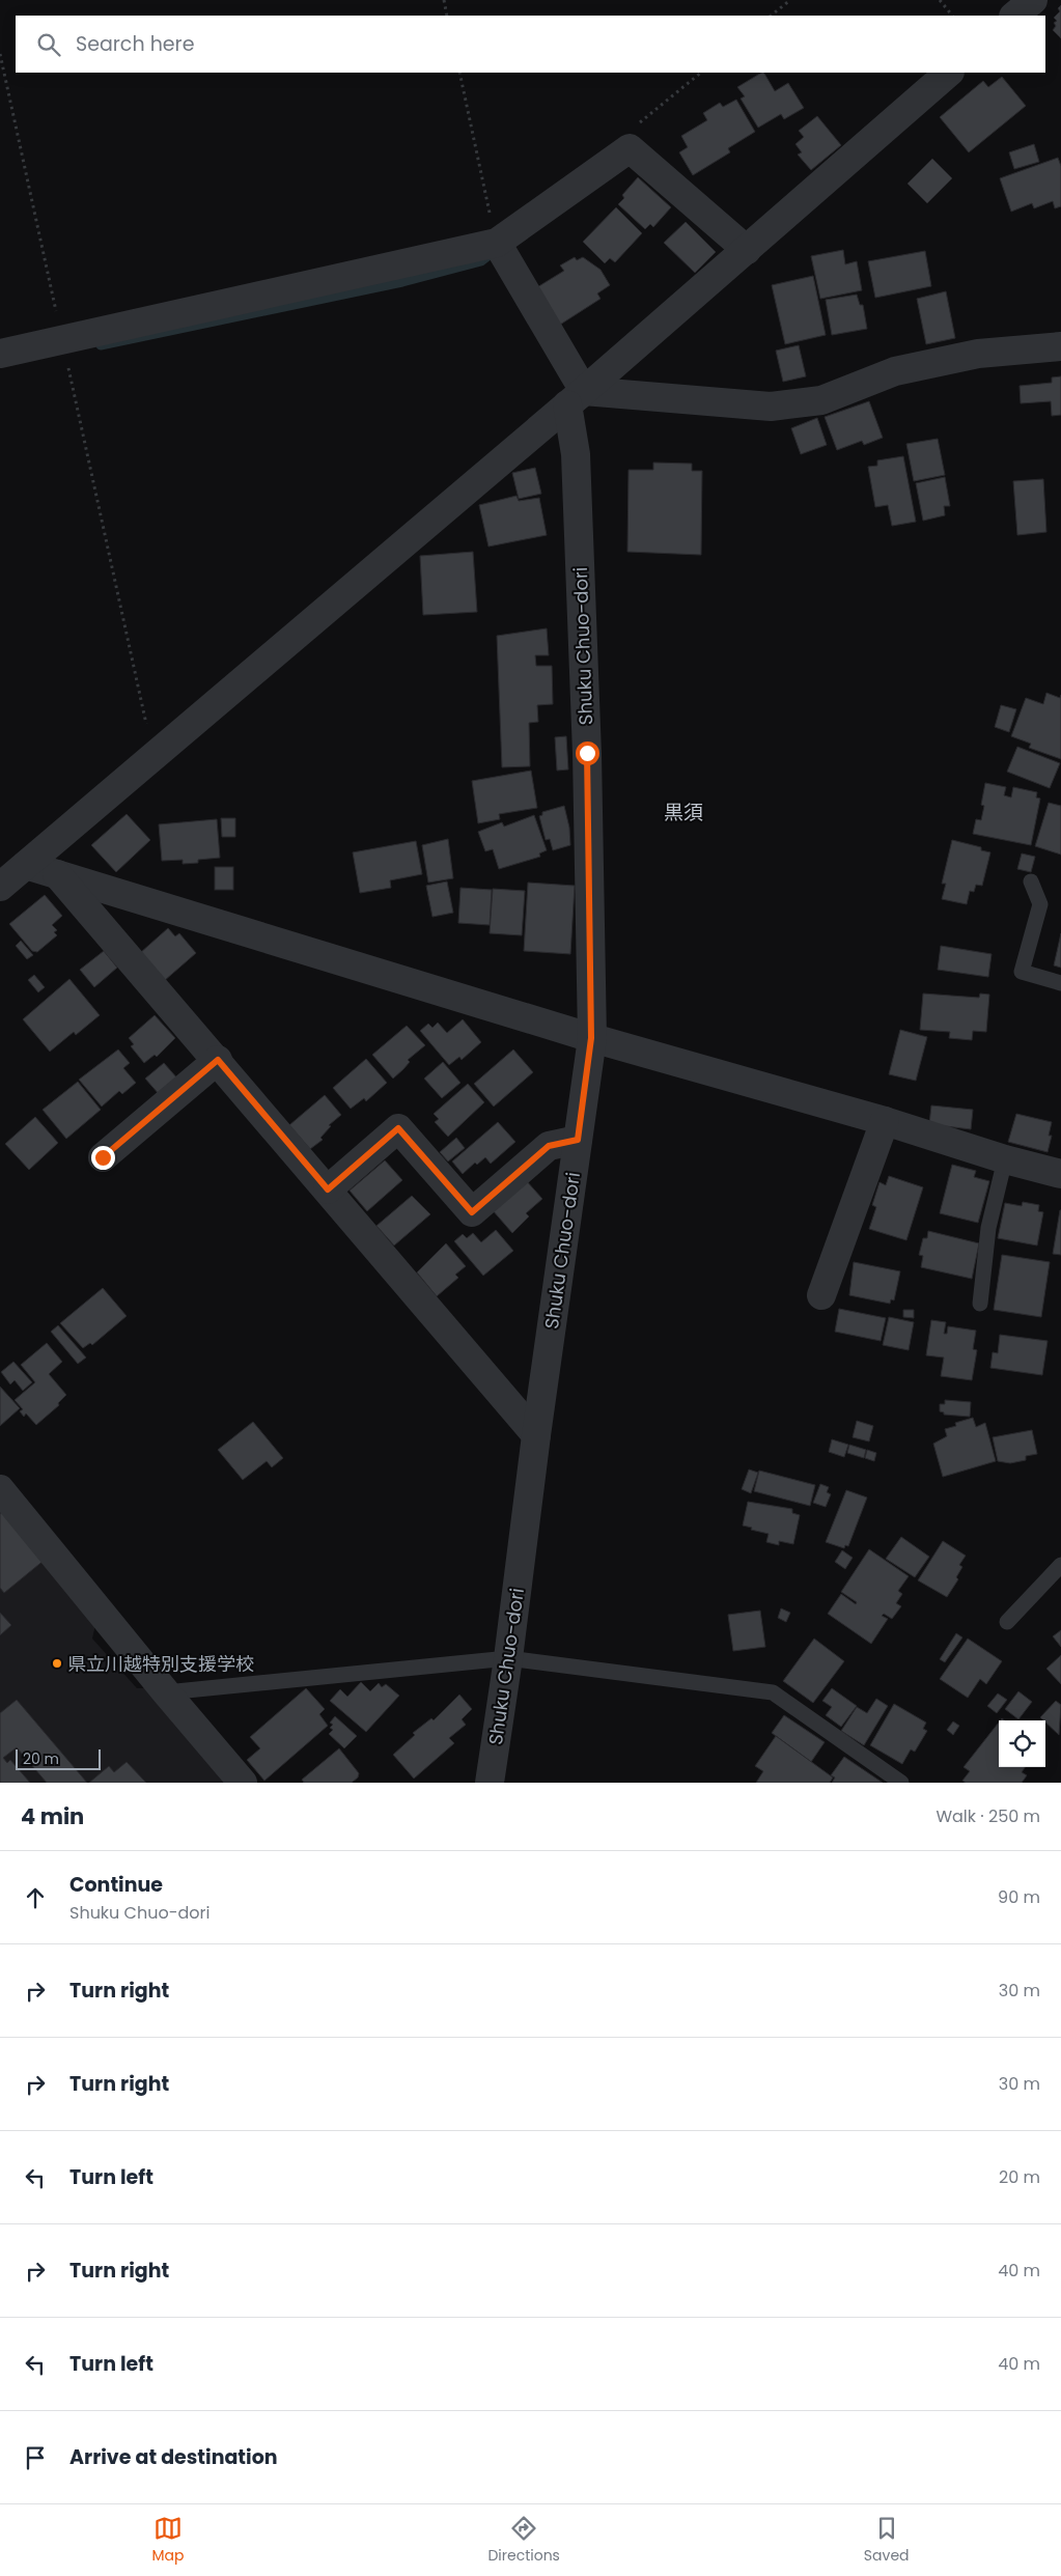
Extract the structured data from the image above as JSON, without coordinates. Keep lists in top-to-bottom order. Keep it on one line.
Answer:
{"streets":{"street":["Shuku Chuo-dori"]},"districts":["黒須"],"places":["県立川越特別支援学校"],"scale_bar":"20 m","page":{"search":"Search here","scale":"20 m","heading":["4 min","Walk · 250 m"],"list":[["Continue","Shuku Chuo-dori","90 m"],["Turn right","30 m"],["Turn right","30 m"],["Turn left","20 m"],["Turn right","40 m"],["Turn left","40 m"],"Arrive at destination"],"nav":["Map","Directions","Saved"]}}
